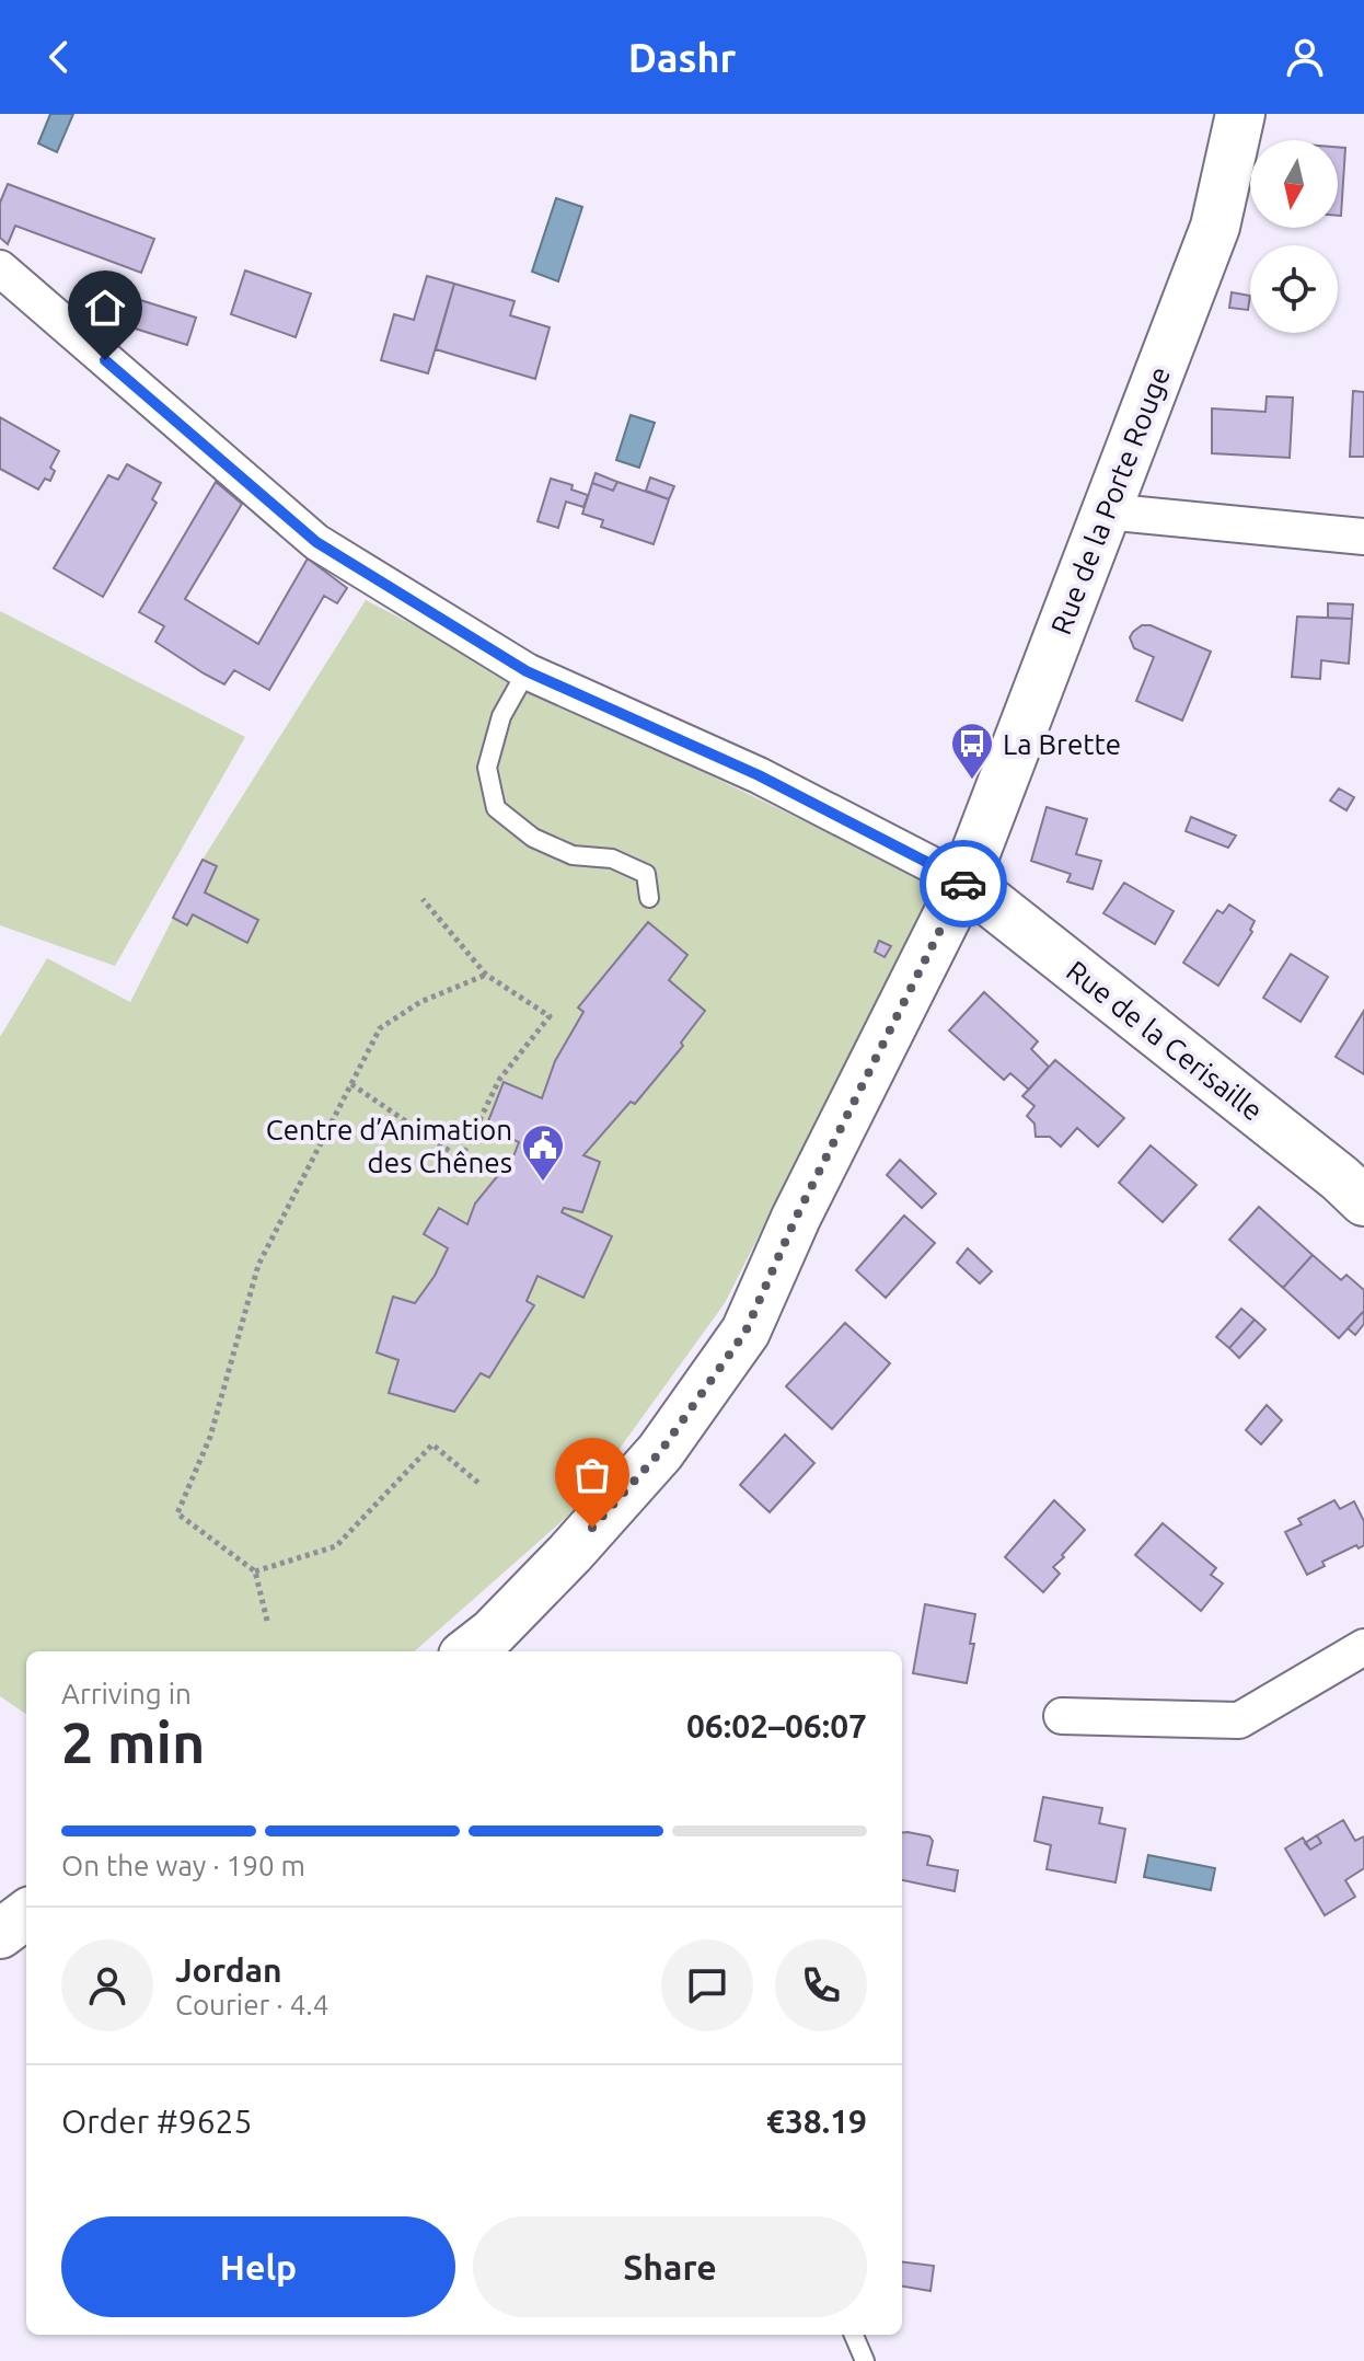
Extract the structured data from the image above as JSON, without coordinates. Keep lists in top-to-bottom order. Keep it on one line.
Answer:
{"streets":{"street":["Rue de la Porte Rouge","Rue de la Cerisaille"]},"crossings":[["Rue de la Porte Rouge","Rue de la Cerisaille"]],"places":{"bus stop":["La Brette"],"public building":["Centre d’Animation des Chênes"]},"north":"bottom","page":{"header":"Dashr","heading":["2 min","Arriving in","06:02–06:07"],"panel":["Jordan","Courier · 4.4","Order #9625","€38.19"],"bar":"On the way · 190 m","buttons":["Help","Share"]}}
